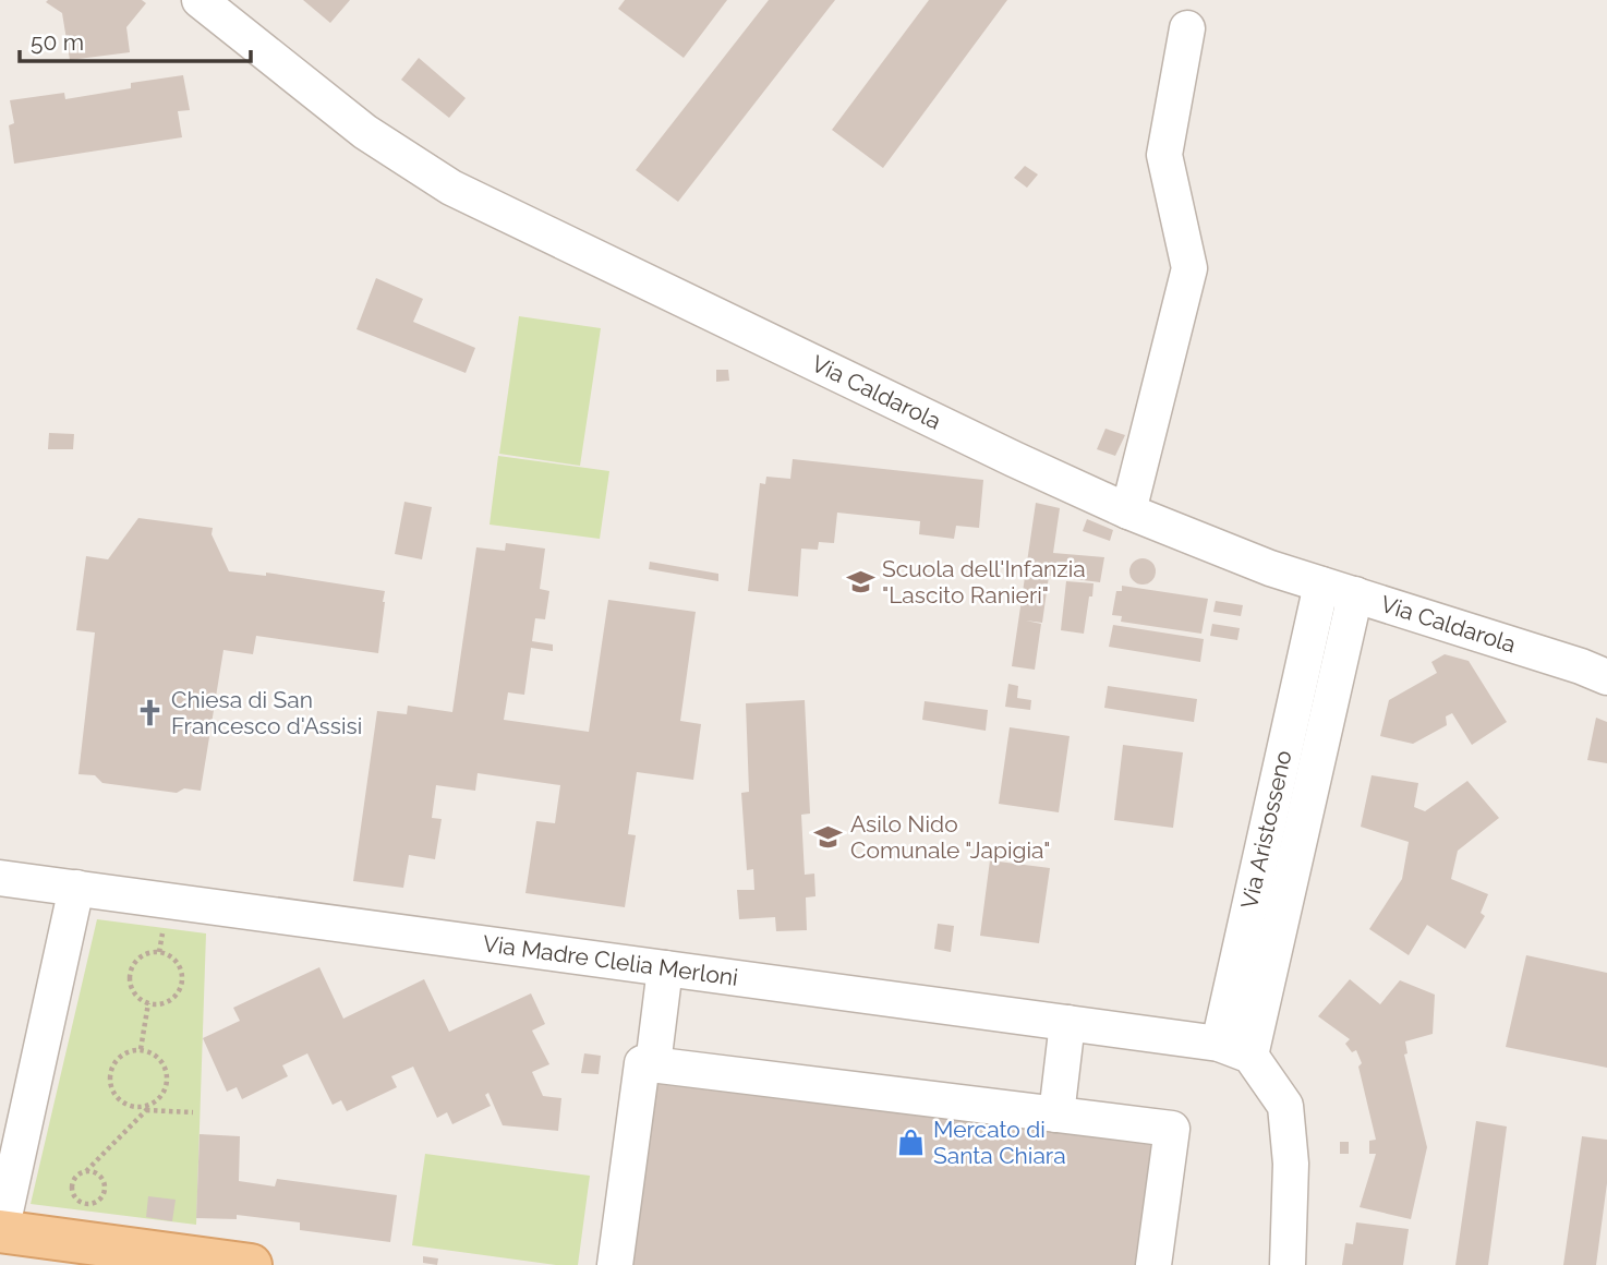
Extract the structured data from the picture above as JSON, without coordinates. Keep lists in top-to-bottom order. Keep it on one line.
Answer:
{"streets":{"street":["Via Caldarola","Via Aristosseno","Via Madre Clelia Merloni"]},"crossings":[["Via Caldarola","Via Aristosseno"],["Via Aristosseno","Via Madre Clelia Merloni"]],"places":{"school or university":["Scuola dell'Infanzia \"Lascito Ranieri\"","Asilo Nido Comunale \"Japigia\""],"church":["Chiesa di San Francesco d'Assisi"],"shop":["Mercato di Santa Chiara"]},"scale_bar":"50 m"}
